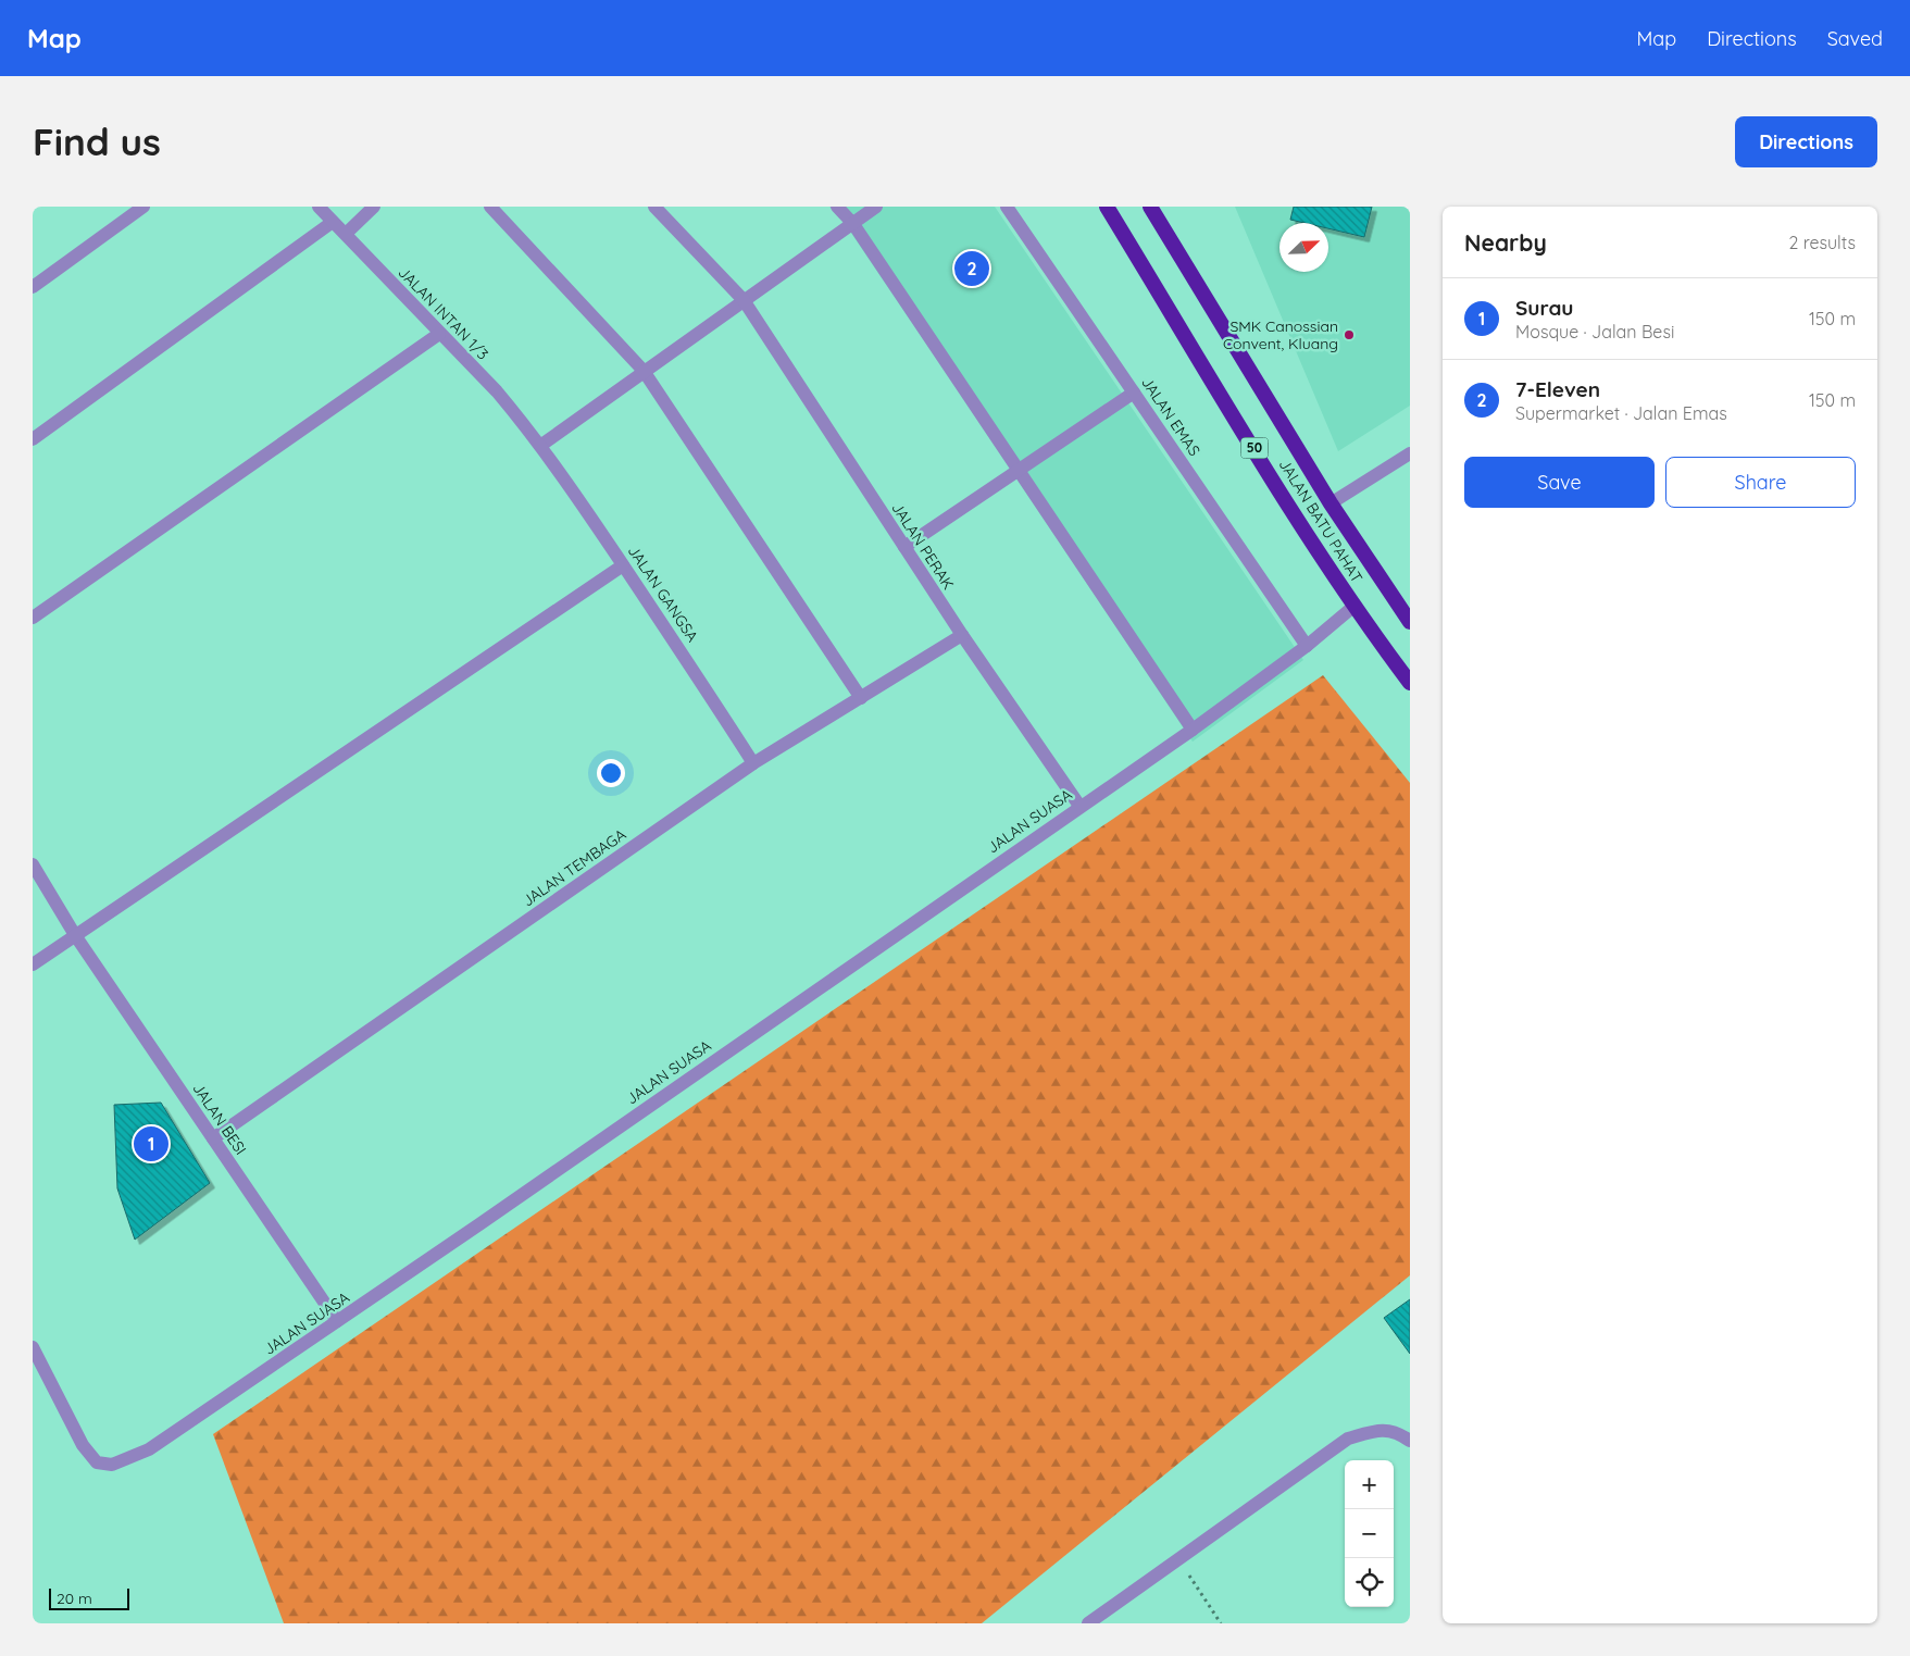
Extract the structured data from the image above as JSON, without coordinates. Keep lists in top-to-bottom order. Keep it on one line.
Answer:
{"streets":{"highway":["50","JALAN BATU PAHAT"],"street":["JALAN INTAN 1/3","JALAN EMAS","JALAN PERAK","JALAN GANGSA","JALAN SUASA","JALAN TEMBAGA","JALAN BESI"]},"crossings":[["JALAN INTAN 1/3","JALAN GANGSA"],["JALAN EMAS","JALAN SUASA"],["JALAN BATU PAHAT","JALAN SUASA"],["JALAN PERAK","JALAN SUASA"],["JALAN PERAK","JALAN TEMBAGA"],["JALAN GANGSA","JALAN TEMBAGA"],["JALAN SUASA","JALAN BESI"],["JALAN TEMBAGA","JALAN BESI"]],"places":["SMK Canossian Convent, Kluang"],"scale_bar":"20 m","north":"top right","page":{"header":"Map","nav":["Map","Directions","Saved"],"buttons":["Directions",["Save","Share"]],"title":"Find us","heading":["Nearby","2 results"],"pins":["2","1"],"list":[{"mark":"1","name":"Surau","note":"Mosque · Jalan Besi","value":"150 m"},{"mark":"2","name":"7-Eleven","note":"Supermarket · Jalan Emas","value":"150 m"}],"map_buttons":["+","−"],"scale":"20 m"}}
